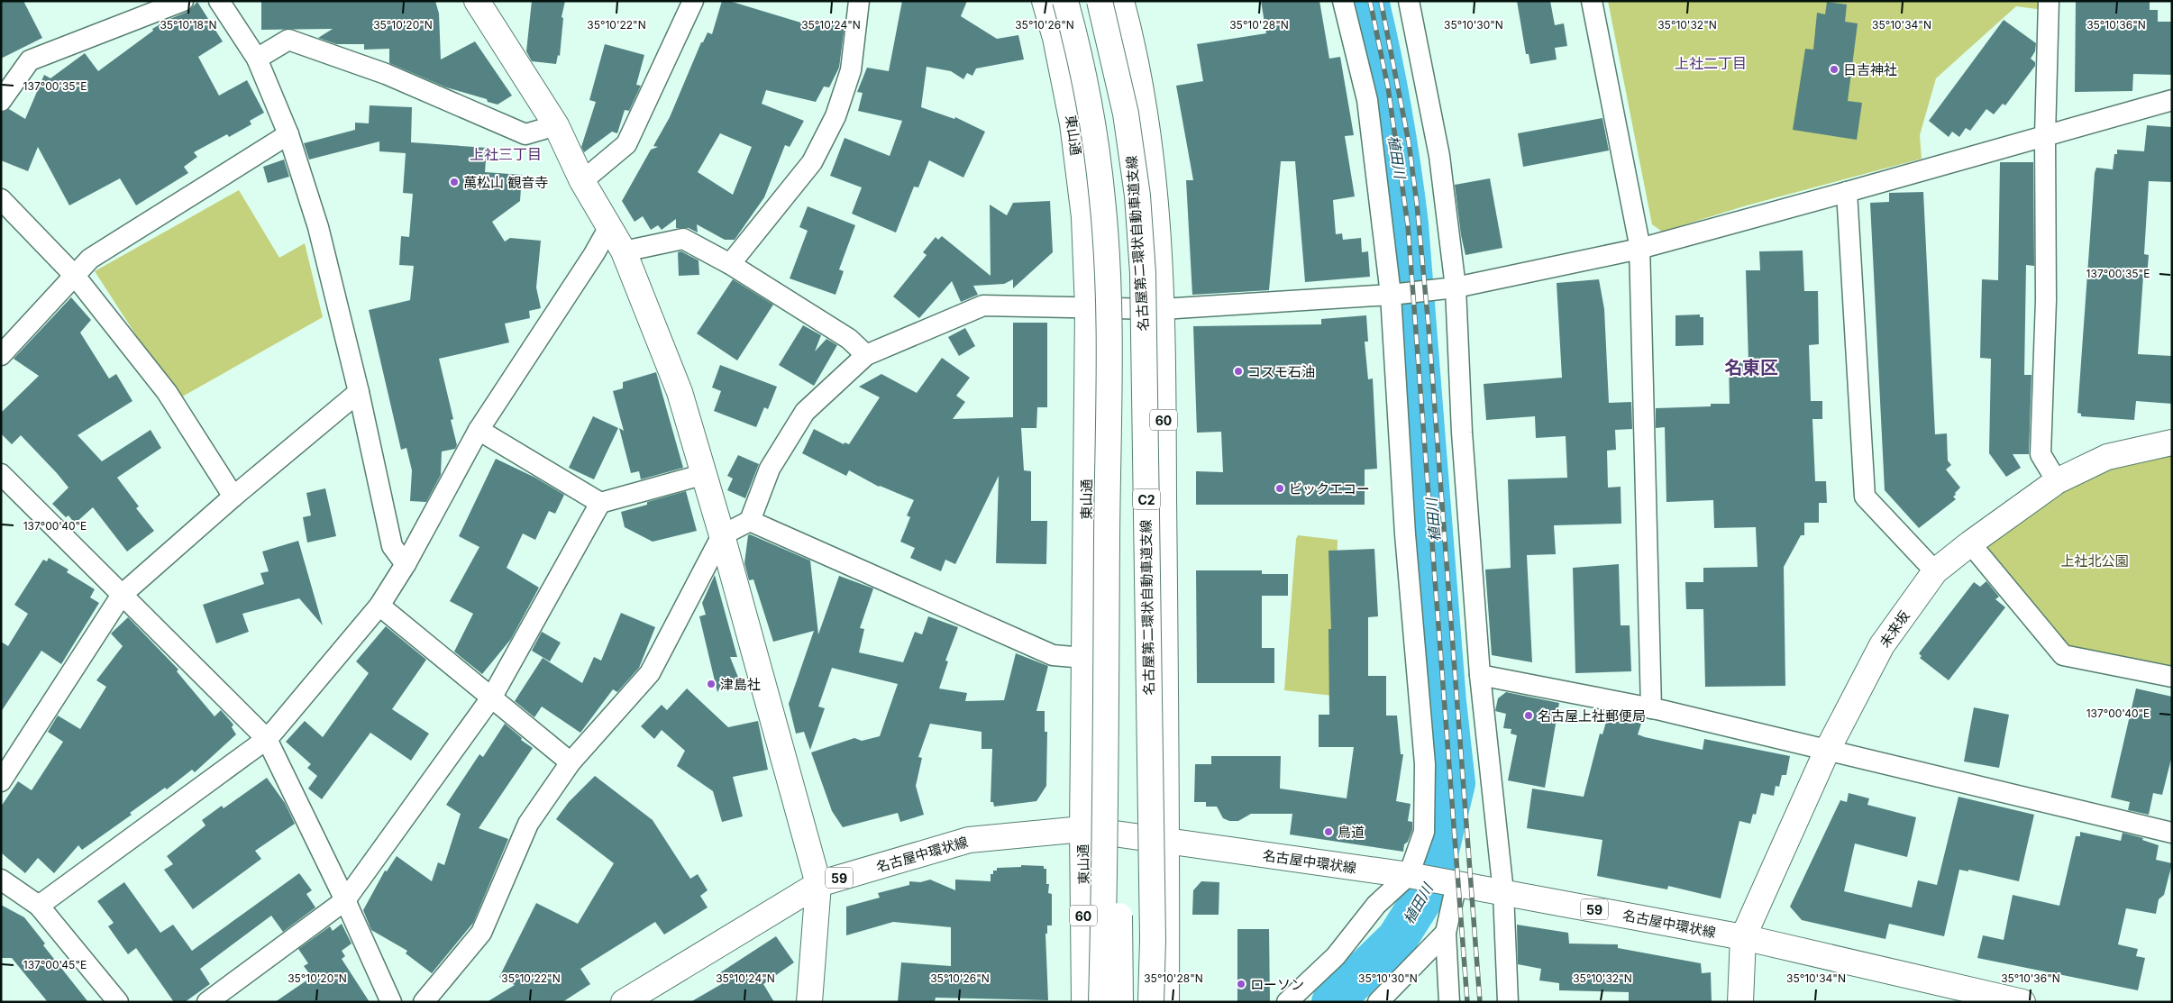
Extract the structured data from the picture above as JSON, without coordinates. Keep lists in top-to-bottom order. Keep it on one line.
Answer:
{"streets":{"main road":["東山通","名古屋第二環状自動車道支線","60","C2","未来坂","名古屋中環状線","59"]},"crossings":[["東山通","名古屋中環状線"],["60","名古屋中環状線"],["未来坂","名古屋中環状線"]],"districts":["上社二丁目","上社三丁目","名東区"],"water":["植田川"],"parks":["上社北公園"],"places":["日吉神社","萬松山 観音寺","コスモ石油","ビックエコー","津島社","名古屋上社郵便局","鳥道","ローソン"],"coordinates":["35°10'18\"N","35°10'20\"N","35°10'22\"N","35°10'24\"N","35°10'26\"N","35°10'28\"N","35°10'30\"N","35°10'32\"N","35°10'34\"N","35°10'36\"N","137°00'35\"E","137°00'40\"E","137°00'45\"E"]}
